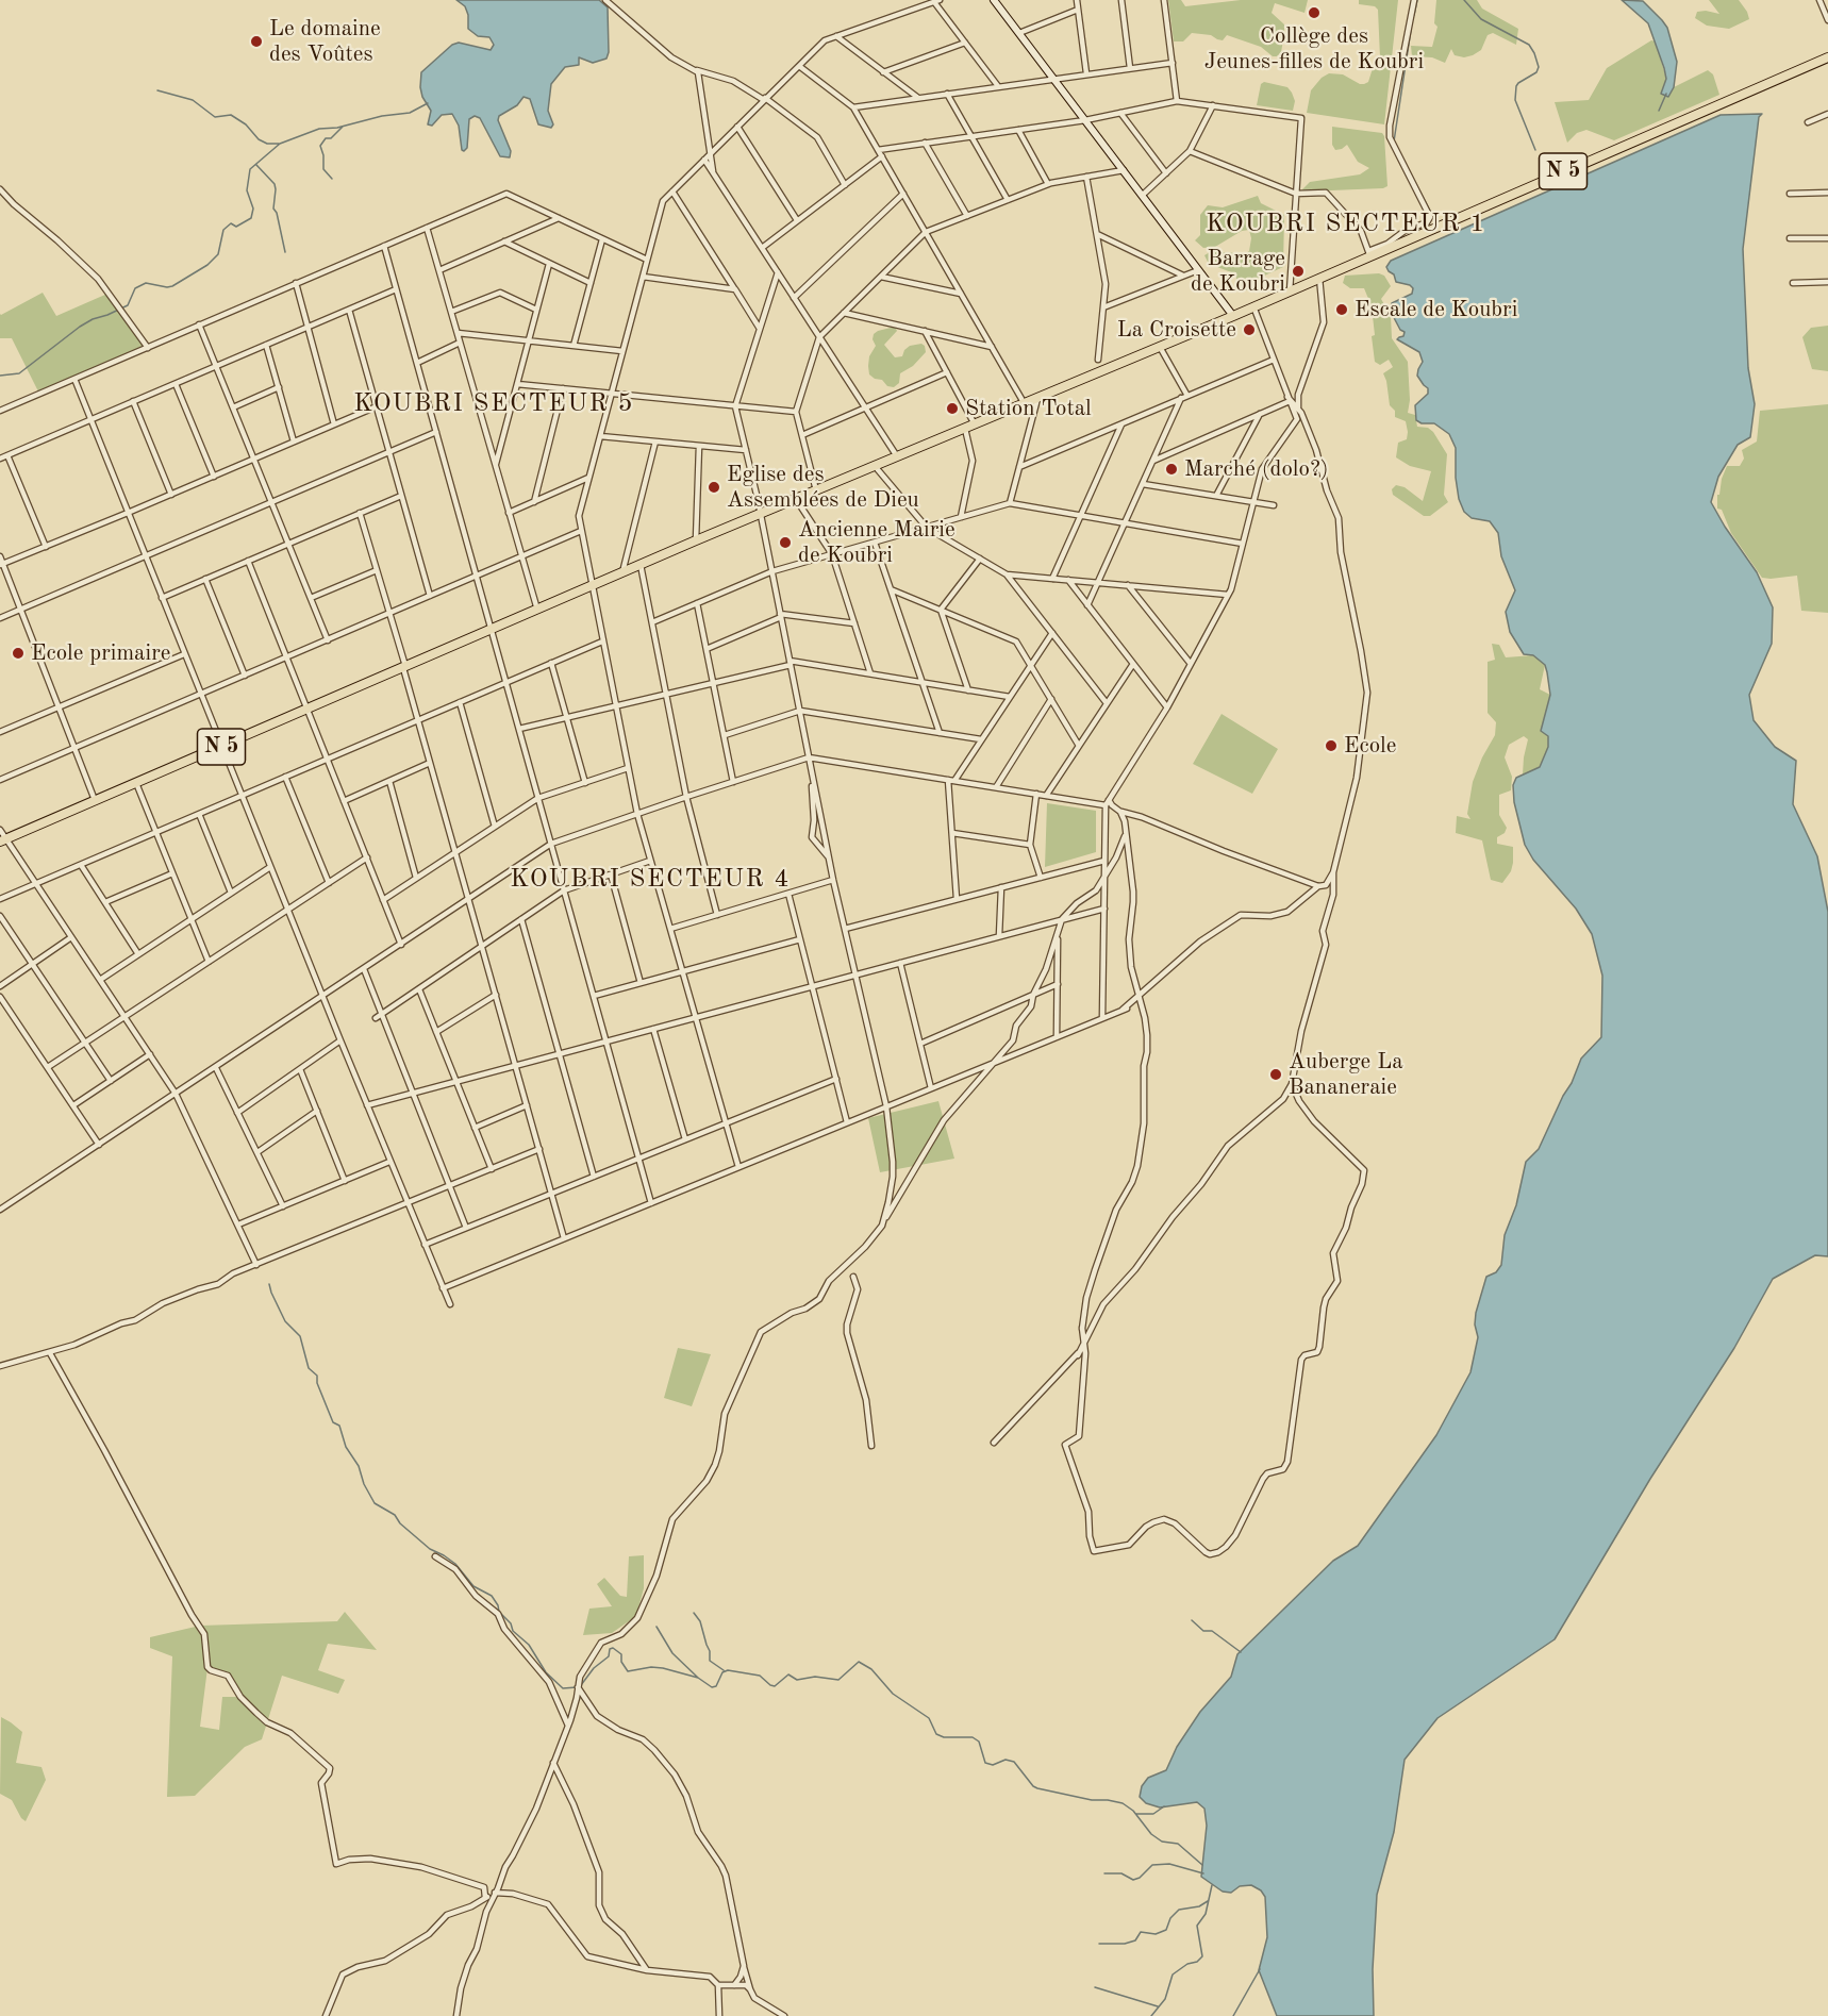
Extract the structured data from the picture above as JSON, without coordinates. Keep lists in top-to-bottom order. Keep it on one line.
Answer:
{"streets":{"highway":["N 5"]},"districts":["KOUBRI SECTEUR 1","KOUBRI SECTEUR 5","KOUBRI SECTEUR 4"],"places":["Collège des Jeunes-filles de Koubri","Le domaine des Voûtes","Barrage de Koubri","Escale de Koubri","La Croisette","Station Total","Marché (dolo?)","Eglise des Assemblées de Dieu","Ancienne Mairie de Koubri","Ecole primaire","Ecole","Auberge La Bananeraie"]}
